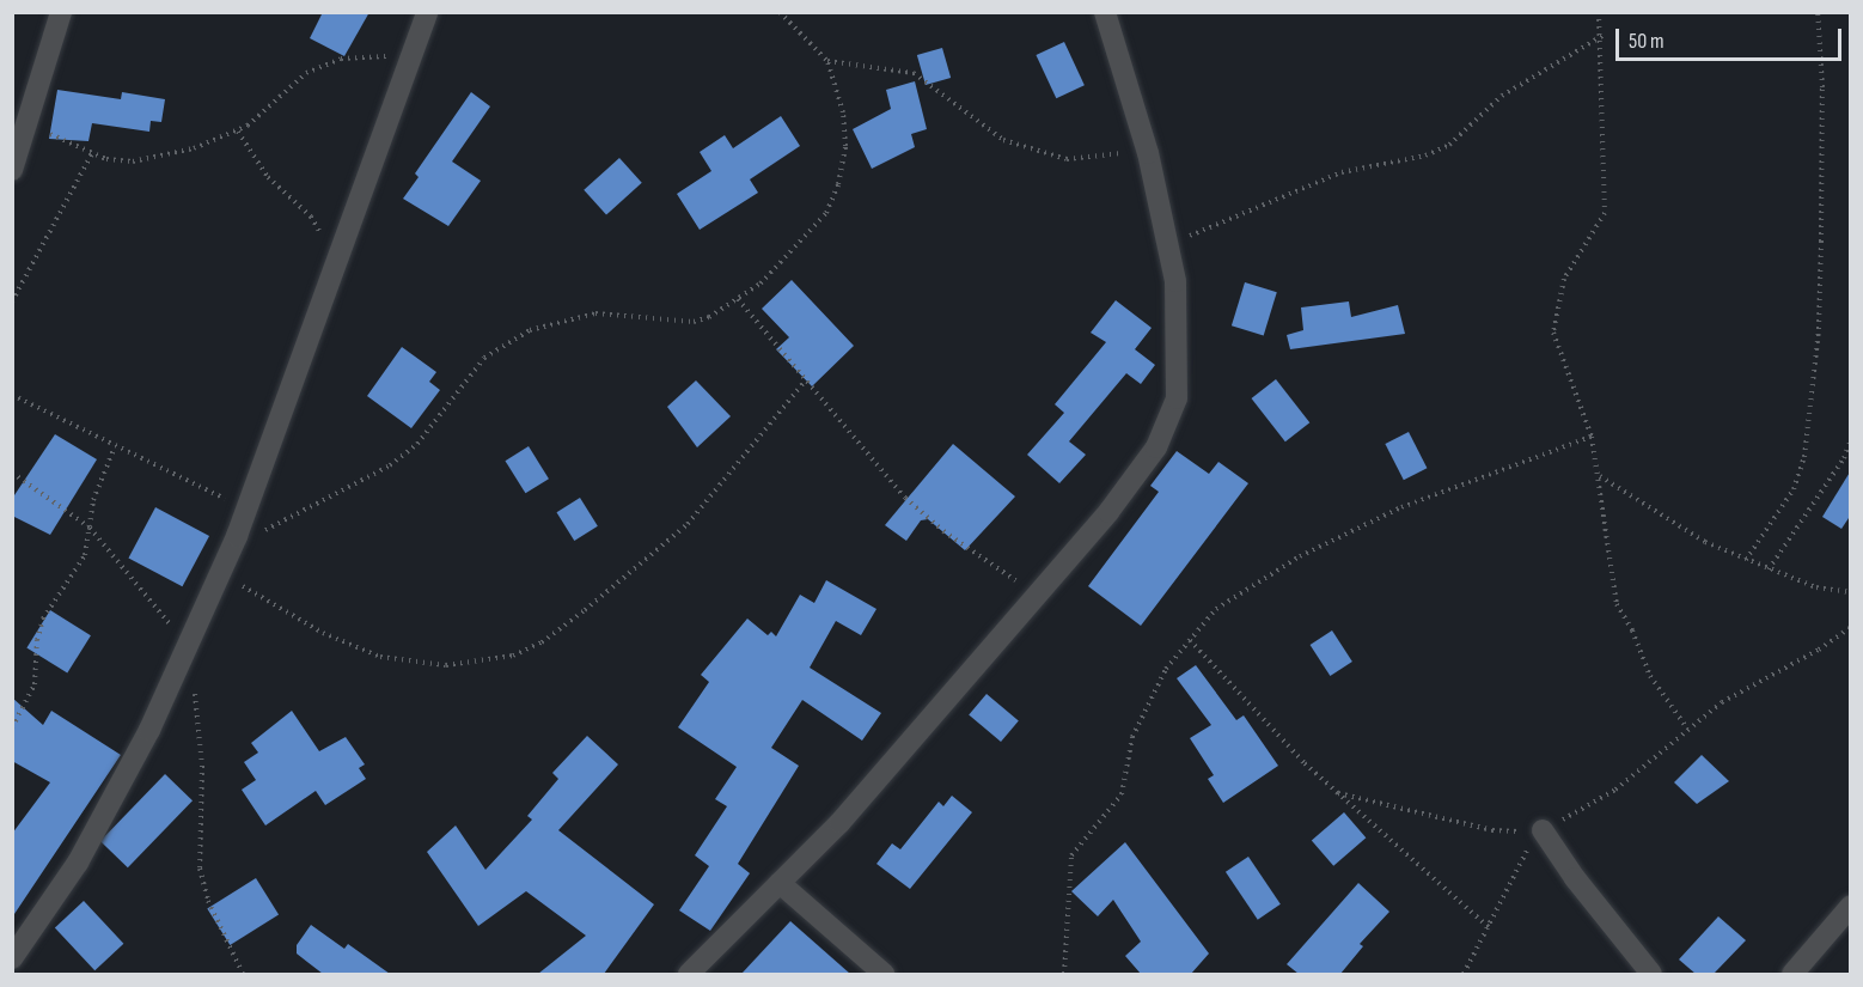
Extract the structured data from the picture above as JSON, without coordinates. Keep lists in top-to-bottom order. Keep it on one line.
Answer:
{"scale_bar":"50 m"}
